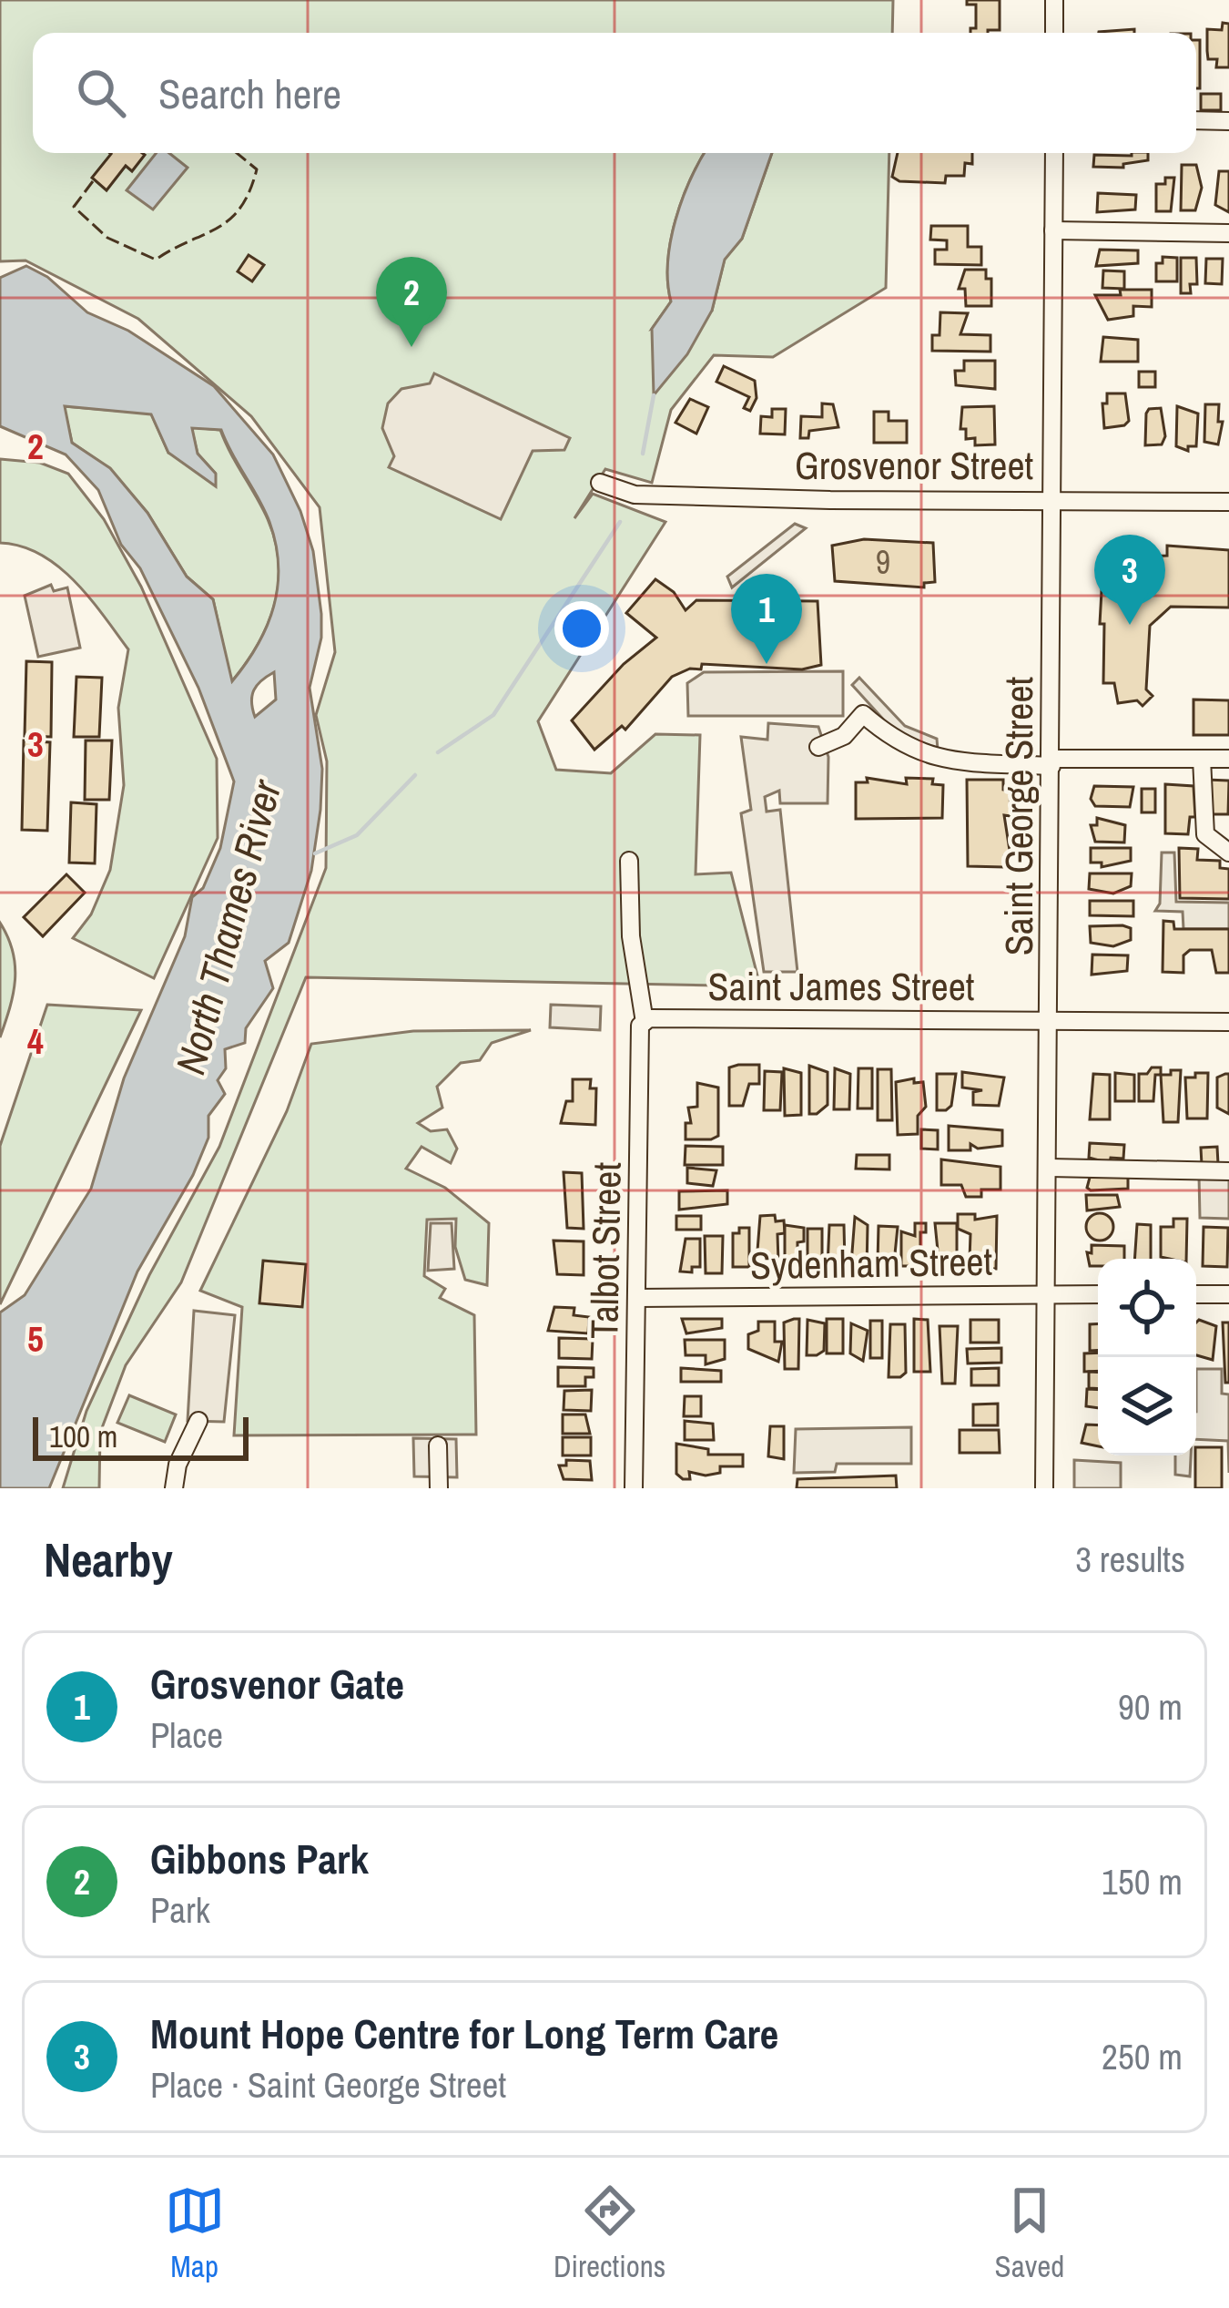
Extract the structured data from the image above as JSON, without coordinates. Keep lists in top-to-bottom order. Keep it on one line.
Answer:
{"streets":{"street":["Grosvenor Street","Saint George Street","Saint James Street","Talbot Street","Sydenham Street"]},"crossings":[["Grosvenor Street","Saint George Street"],["Saint George Street","Saint James Street"],["Saint George Street","Sydenham Street"],["Saint James Street","Talbot Street"],["Talbot Street","Sydenham Street"]],"water":["North Thames River"],"house_numbers":["9"],"scale_bar":"100 m","page":{"search":"Search here","pins":["2","3","1"],"scale":"100 m","heading":["Nearby","3 results"],"list":[{"mark":"1","name":"Grosvenor Gate","note":"Place","value":"90 m"},{"mark":"2","name":"Gibbons Park","note":"Park","value":"150 m"},{"mark":"3","name":"Mount Hope Centre for Long Term Care","note":"Place · Saint George Street","value":"250 m"}],"nav":["Map","Directions","Saved"]},"grid":{"rows":["2","3","4","5"]}}
